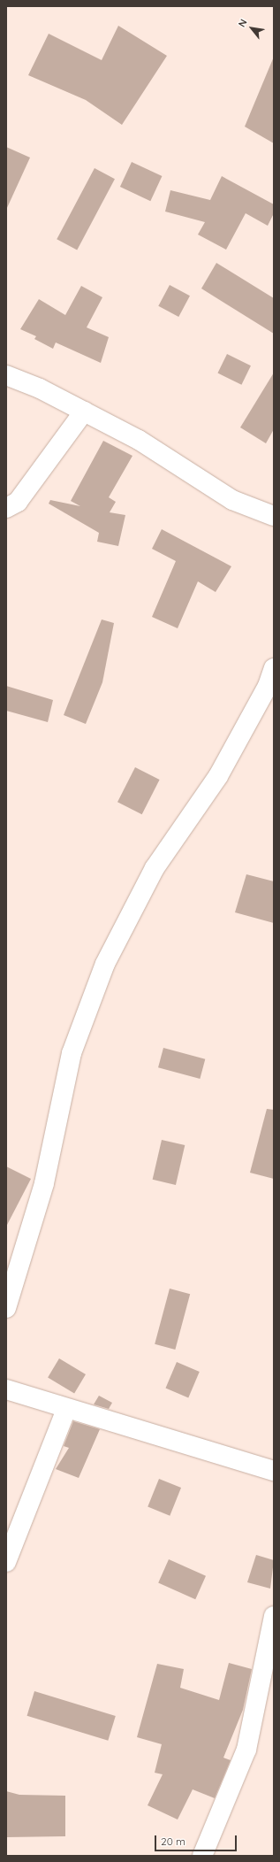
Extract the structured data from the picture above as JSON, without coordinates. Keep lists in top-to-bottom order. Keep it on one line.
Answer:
{"scale_bar":"20 m","north":"top left"}
